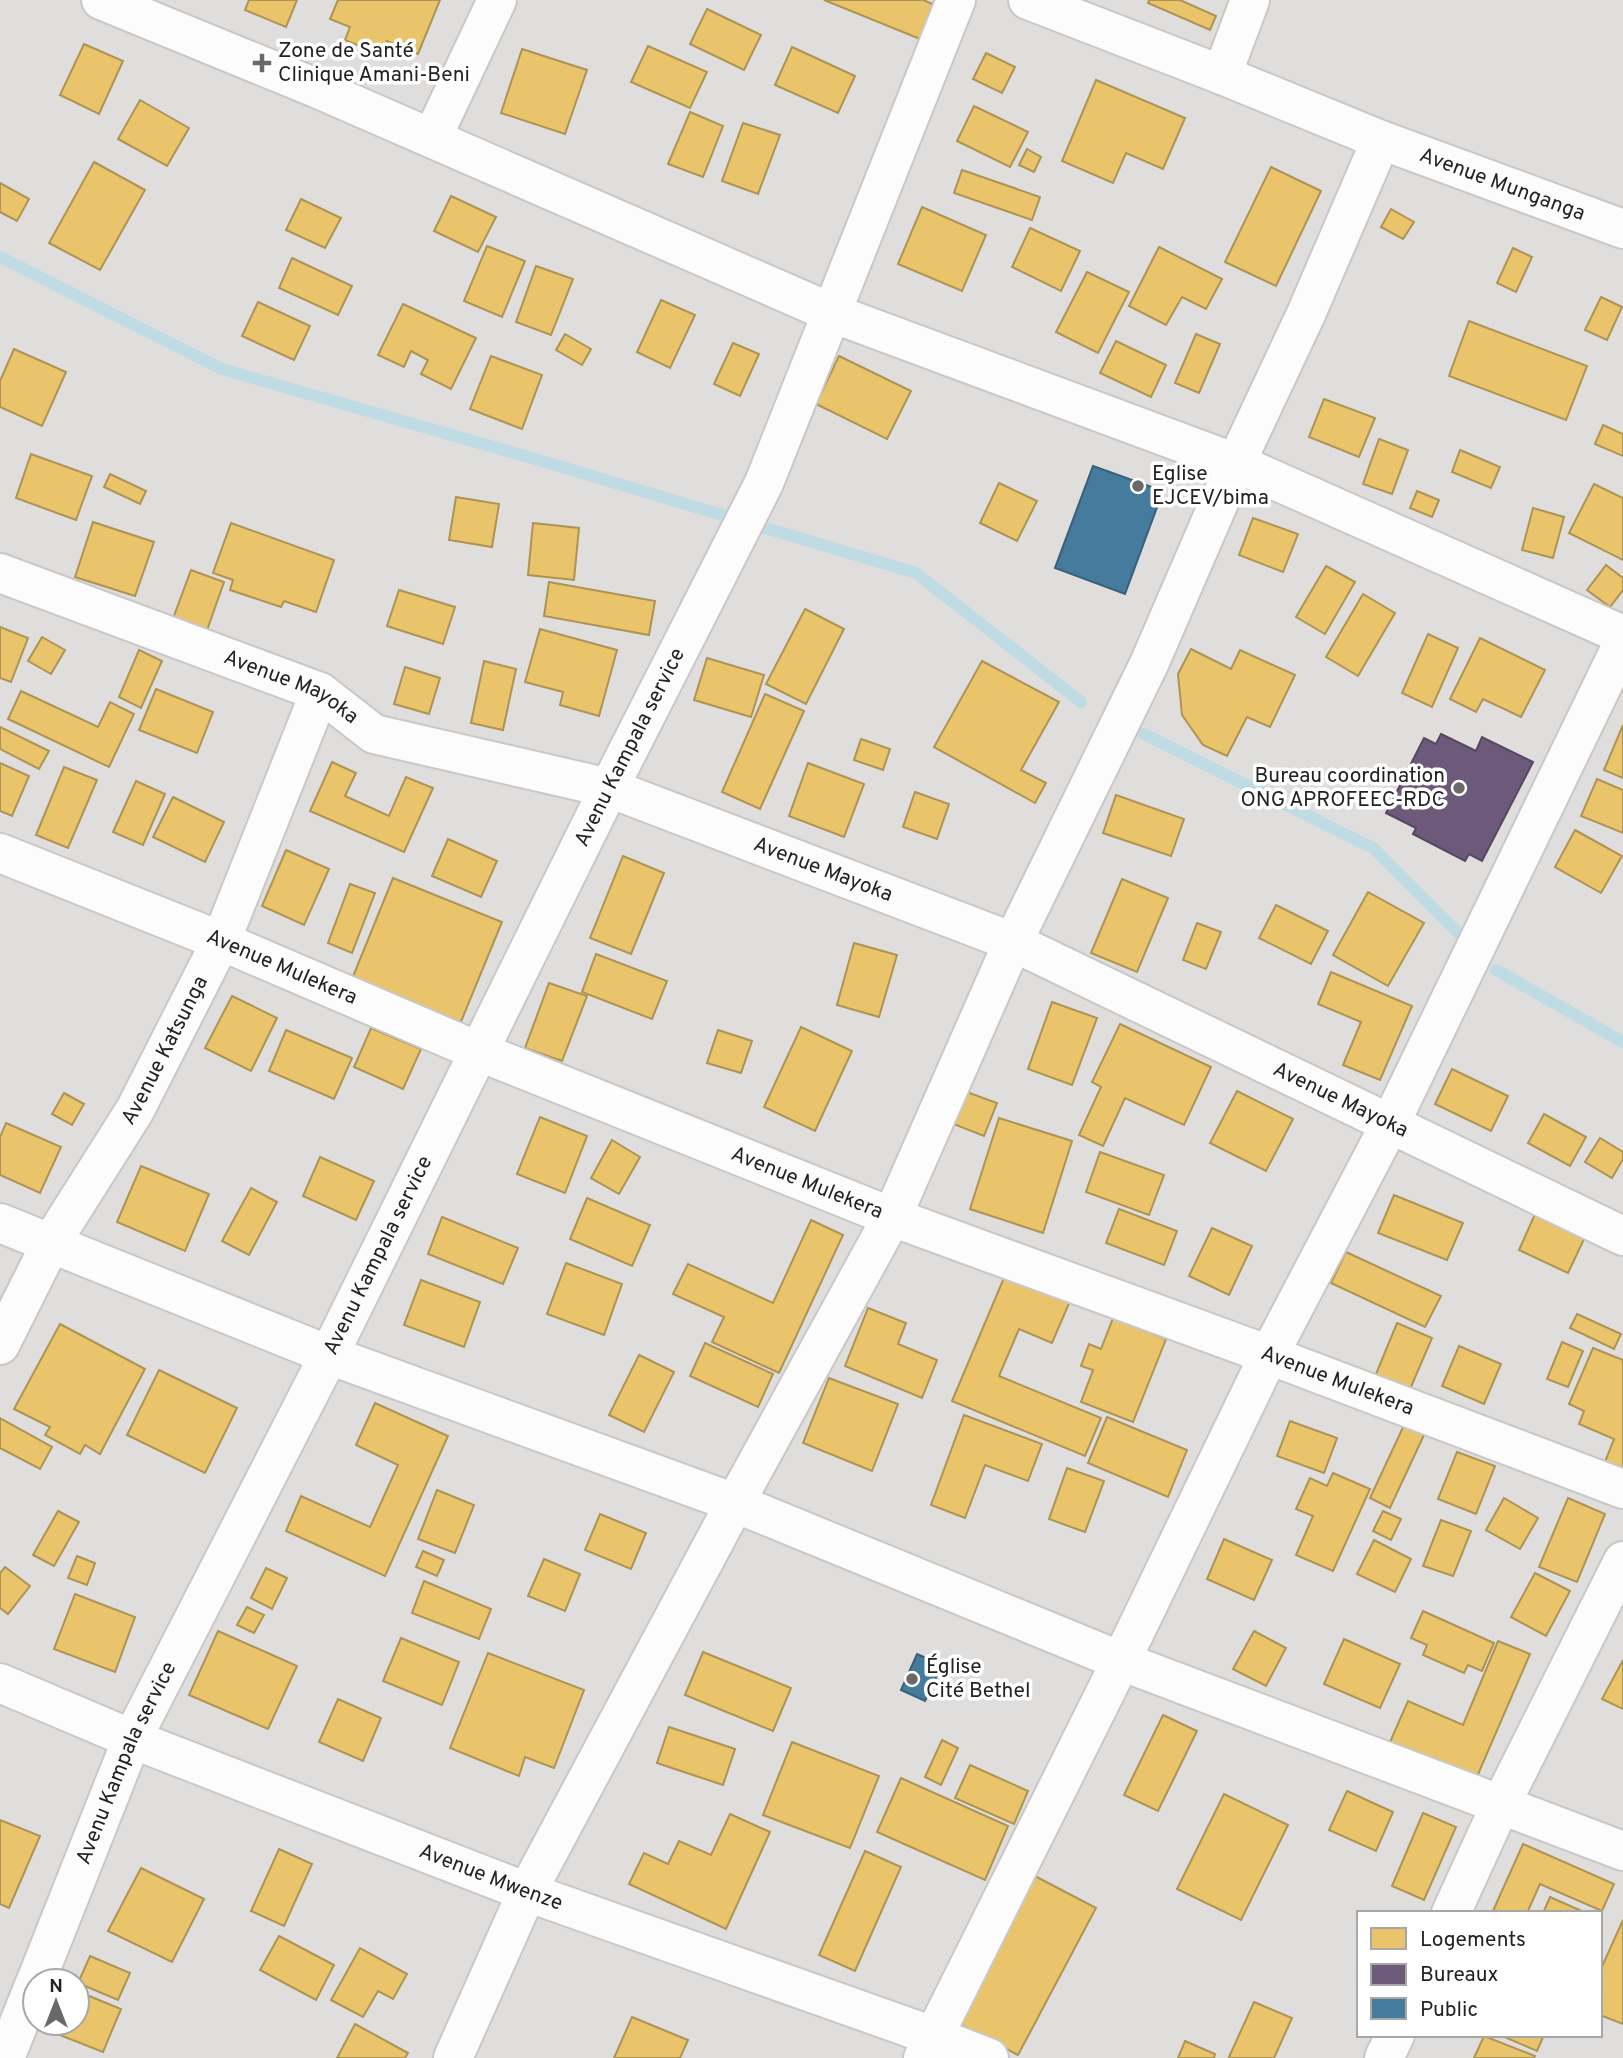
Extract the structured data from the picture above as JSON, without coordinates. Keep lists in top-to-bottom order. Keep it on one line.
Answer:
{"streets":{"street":["Avenue Munganga","Avenue Mayoka","Avenu Kampala service","Avenue Mulekera","Avenue Katsunga","Avenue Mwenze"]},"crossings":[["Avenue Mayoka","Avenu Kampala service"],["Avenue Mayoka","Avenue Katsunga"],["Avenu Kampala service","Avenue Mulekera"],["Avenu Kampala service","Avenue Mwenze"],["Avenue Mulekera","Avenue Katsunga"]],"places":{"health":["Zone de Santé Clinique Amani-Beni"],"other":["Eglise EJCEV/bima","Bureau coordination ONG APROFEEC-RDC","Église Cité Bethel"]},"legend":["Logements","Bureaux","Public"],"north":"top"}
